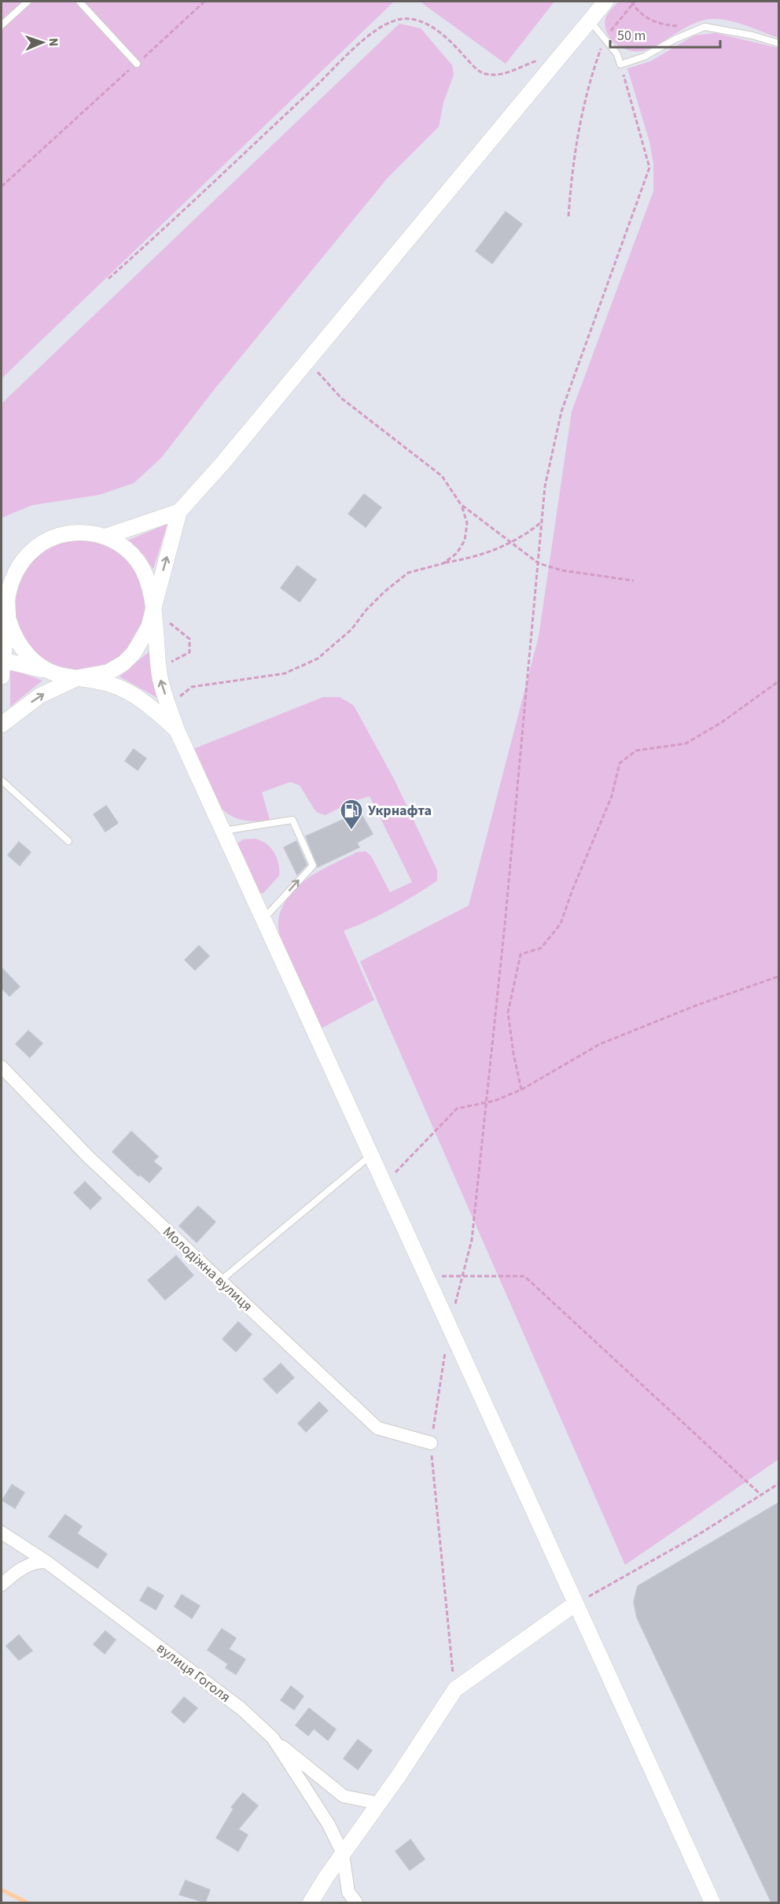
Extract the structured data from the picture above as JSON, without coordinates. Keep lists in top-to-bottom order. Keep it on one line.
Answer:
{"streets":{"street":["Молодіжна вулиця","вулиця Гоголя"]},"places":{"fuel station":["Укрнафта"]},"scale_bar":"50 m","north":"right"}
